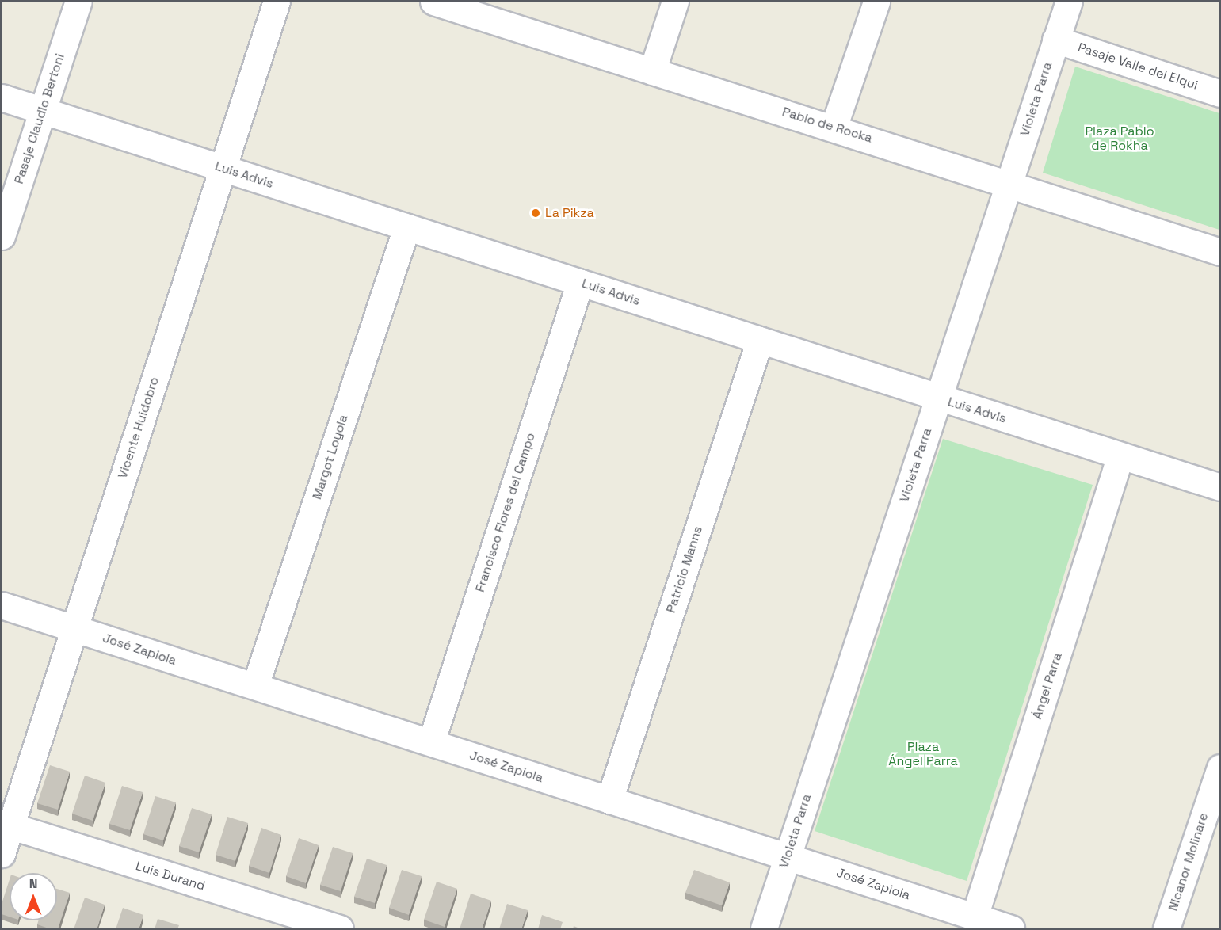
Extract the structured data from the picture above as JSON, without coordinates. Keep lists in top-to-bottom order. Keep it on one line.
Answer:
{"streets":{"street":["Pasaje Valle del Elqui","Violeta Parra","Pasaje Claudio Bertoni","Pablo de Rocka","Luis Advis","Vicente Huidobro","Margot Loyola","Francisco Flores del Campo","Patricio Manns","José Zapiola","Ángel Parra","Nicanor Molinare","Luis Durand"]},"crossings":[["Pasaje Valle del Elqui","Violeta Parra"],["Violeta Parra","Pablo de Rocka"],["Violeta Parra","Luis Advis"],["Violeta Parra","José Zapiola"],["Pasaje Claudio Bertoni","Luis Advis"],["Luis Advis","Vicente Huidobro"],["Luis Advis","Margot Loyola"],["Luis Advis","Francisco Flores del Campo"],["Luis Advis","Patricio Manns"],["Luis Advis","Ángel Parra"],["Vicente Huidobro","José Zapiola"],["Vicente Huidobro","Luis Durand"],["Margot Loyola","José Zapiola"],["Francisco Flores del Campo","José Zapiola"],["Patricio Manns","José Zapiola"],["José Zapiola","Ángel Parra"]],"parks":["Plaza Pablo de Rokha","Plaza Ángel Parra"],"places":["La Pikza"],"north":"top"}
